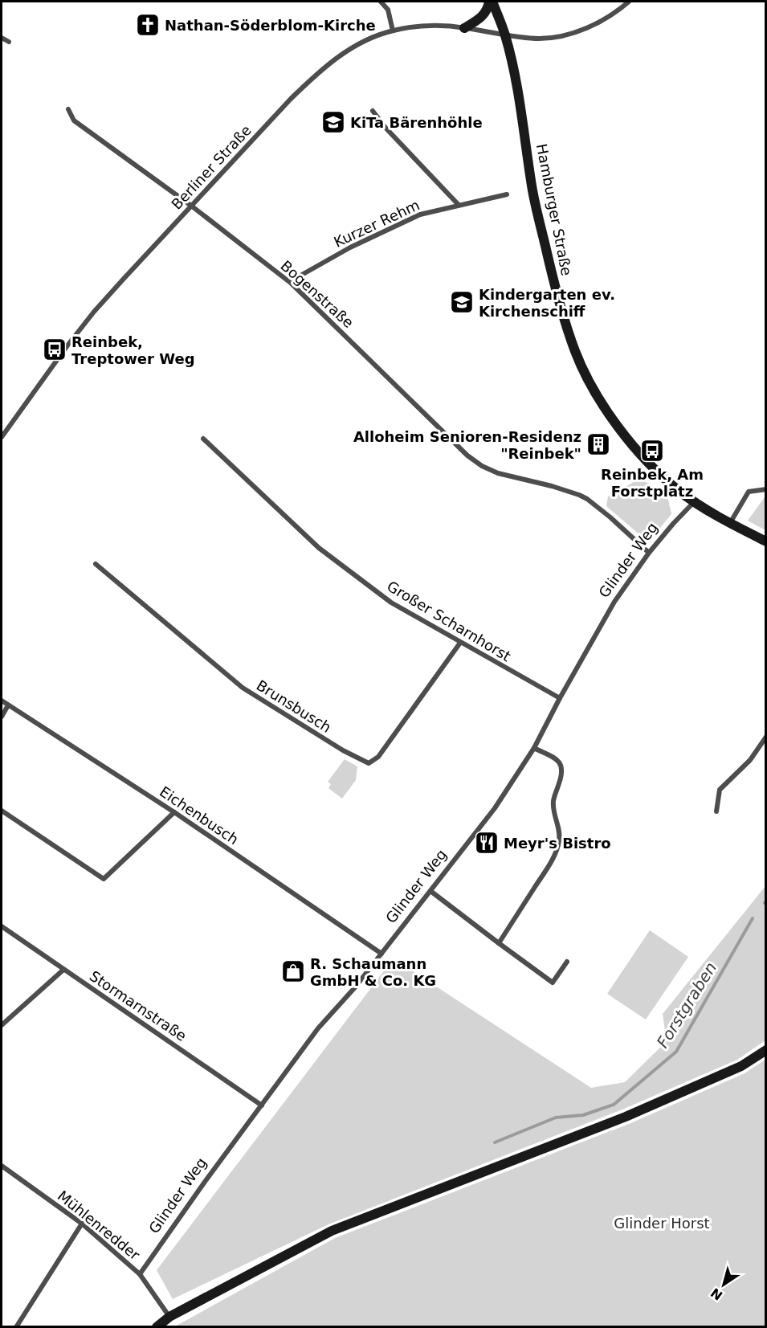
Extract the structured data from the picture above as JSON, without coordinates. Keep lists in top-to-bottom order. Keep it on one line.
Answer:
{"streets":{"main road":["Hamburger Straße"],"street":["Berliner Straße","Kurzer Rehm","Bogenstraße","Glinder Weg","Großer Scharnhorst","Brunsbusch","Eichenbusch","Stormarnstraße","Mühlenredder"]},"crossings":[["Berliner Straße","Hamburger Straße"],["Berliner Straße","Bogenstraße"],["Hamburger Straße","Glinder Weg"],["Kurzer Rehm","Bogenstraße"],["Bogenstraße","Glinder Weg"],["Glinder Weg","Großer Scharnhorst"],["Glinder Weg","Eichenbusch"],["Glinder Weg","Stormarnstraße"],["Glinder Weg","Mühlenredder"],["Großer Scharnhorst","Brunsbusch"]],"water":["Forstgraben"],"parks":["Glinder Horst"],"places":{"church":["Nathan-Söderblom-Kirche"],"school or university":["KiTa Bärenhöhle","Kindergarten ev. Kirchenschiff"],"bus stop":["Reinbek, Treptower Weg","Reinbek, Am Forstplatz"],"building":["Alloheim Senioren-Residenz \"Reinbek\""],"restaurant":["Meyr's Bistro"],"shop":["R. Schaumann GmbH & Co. KG"]},"north":"bottom left"}
